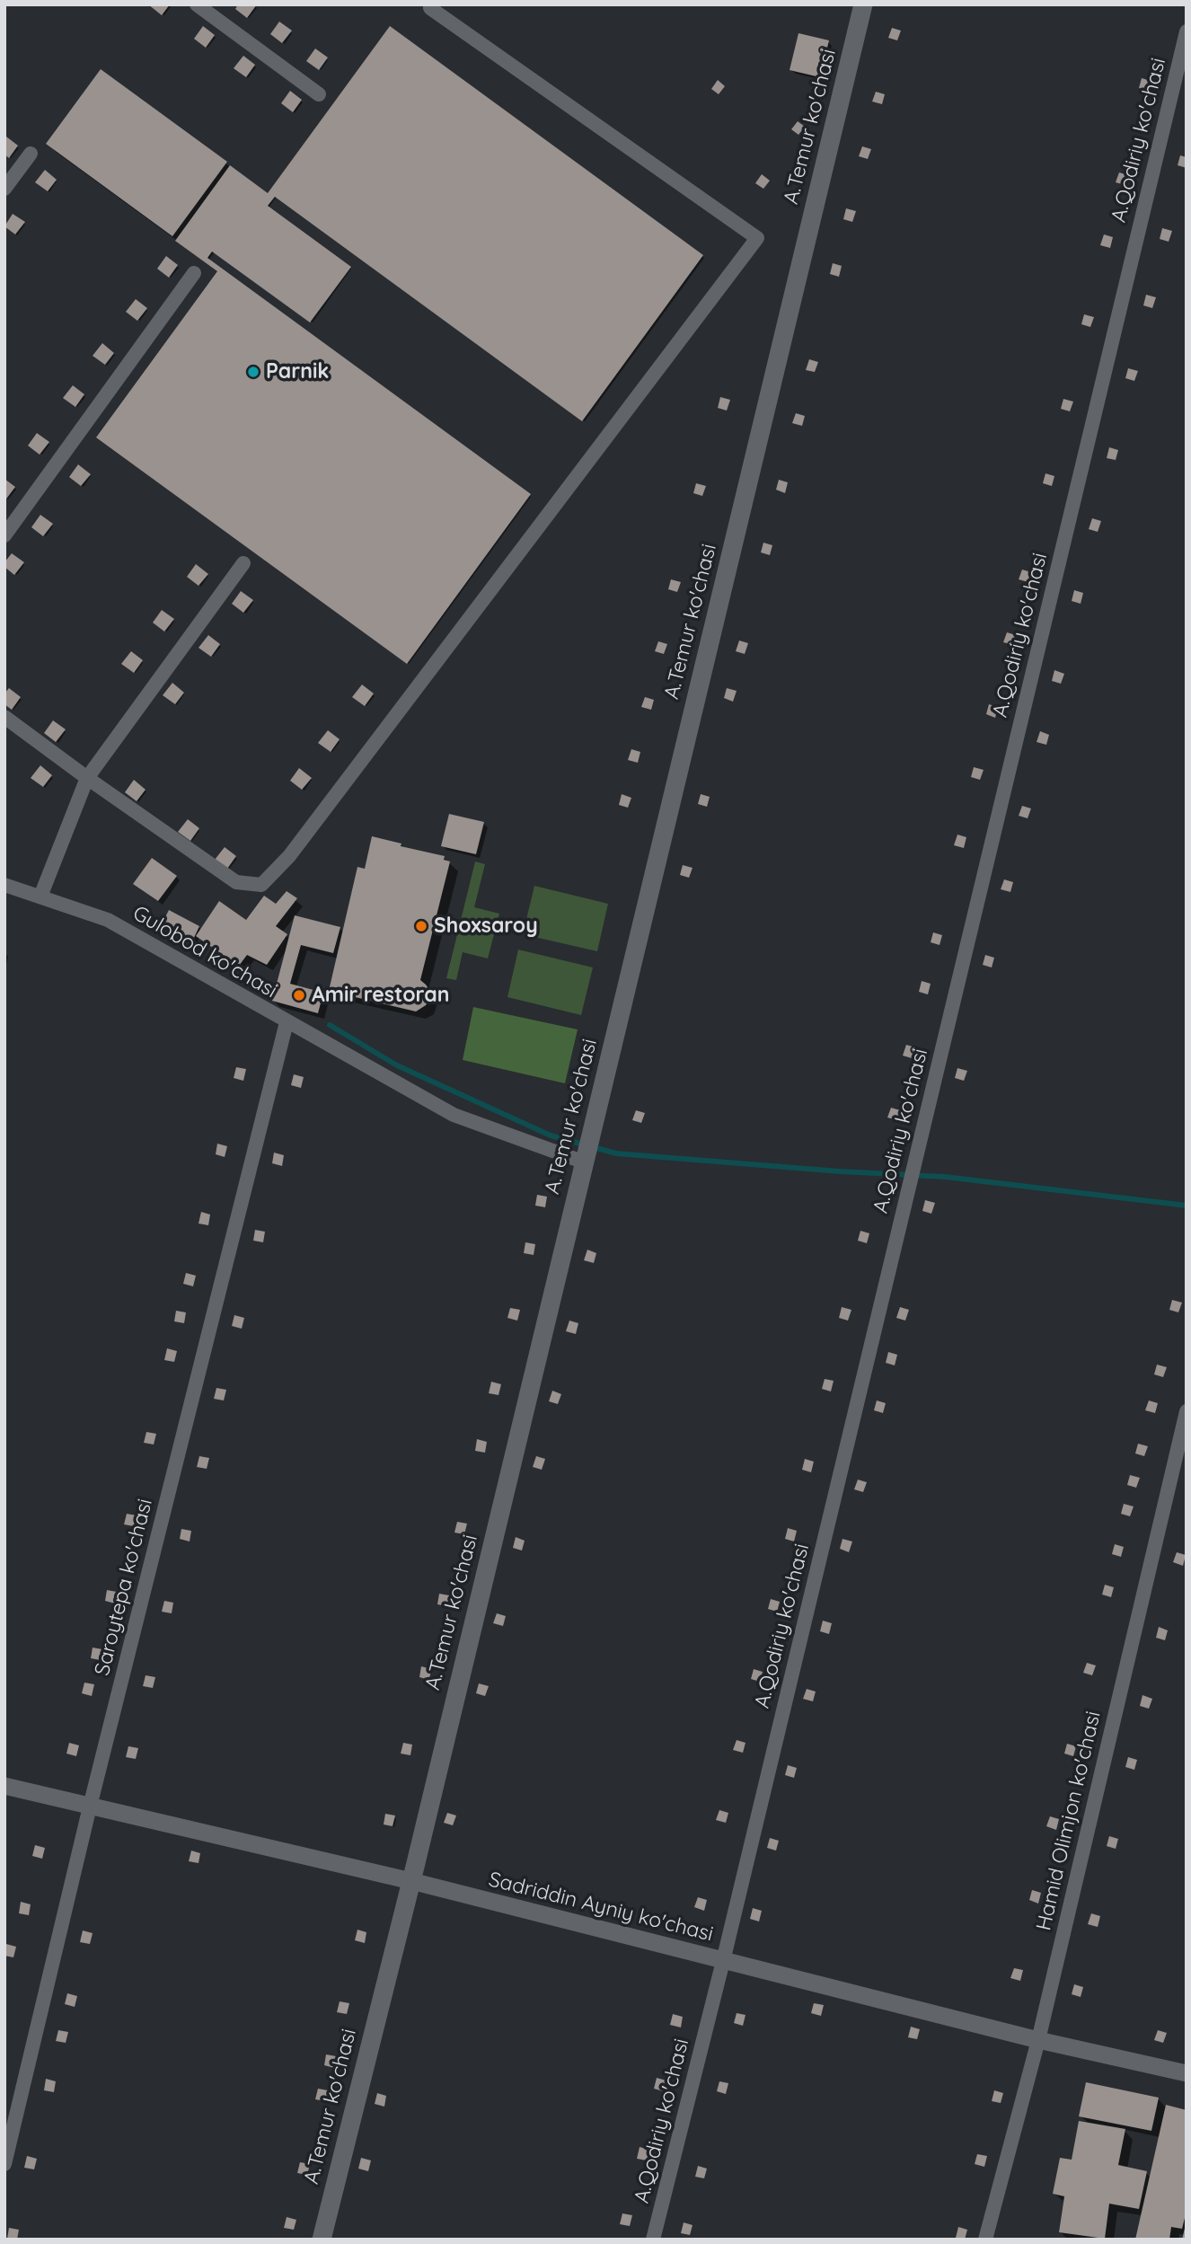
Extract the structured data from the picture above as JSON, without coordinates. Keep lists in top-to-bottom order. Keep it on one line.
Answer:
{"streets":{"main road":["A.Temur ko'chasi"],"street":["A.Qodiriy ko'chasi","Gulobod ko'chasi","Saroytepa ko'chasi","Hamid Olimjon ko'chasi","Sadriddin Ayniy ko'chasi"]},"crossings":[["A.Temur ko'chasi","Gulobod ko'chasi"],["A.Temur ko'chasi","Sadriddin Ayniy ko'chasi"],["A.Qodiriy ko'chasi","Sadriddin Ayniy ko'chasi"],["Gulobod ko'chasi","Saroytepa ko'chasi"],["Saroytepa ko'chasi","Sadriddin Ayniy ko'chasi"],["Hamid Olimjon ko'chasi","Sadriddin Ayniy ko'chasi"]],"places":["Parnik","Shoxsaroy","Amir restoran"]}
